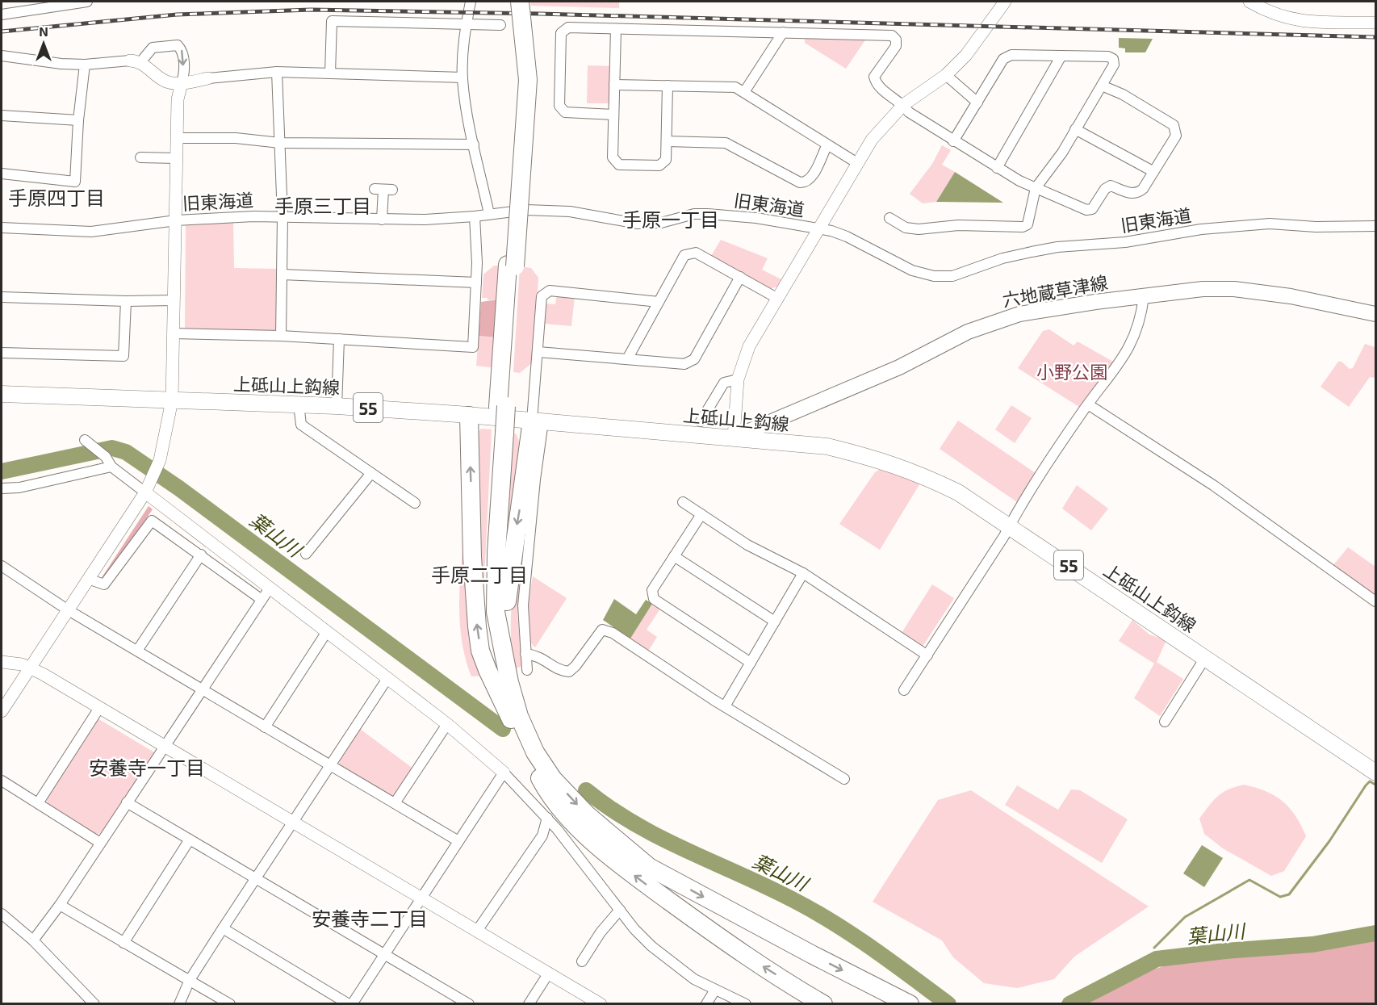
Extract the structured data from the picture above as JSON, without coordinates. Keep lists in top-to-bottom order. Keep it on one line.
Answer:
{"streets":{"main road":["六地蔵草津線","上砥山上鈎線","55"],"street":["旧東海道"]},"crossings":[["六地蔵草津線","上砥山上鈎線"]],"districts":["手原四丁目","手原三丁目","手原一丁目","手原二丁目","安養寺一丁目","安養寺二丁目"],"water":["葉山川"],"parks":["小野公園"],"north":"top"}
